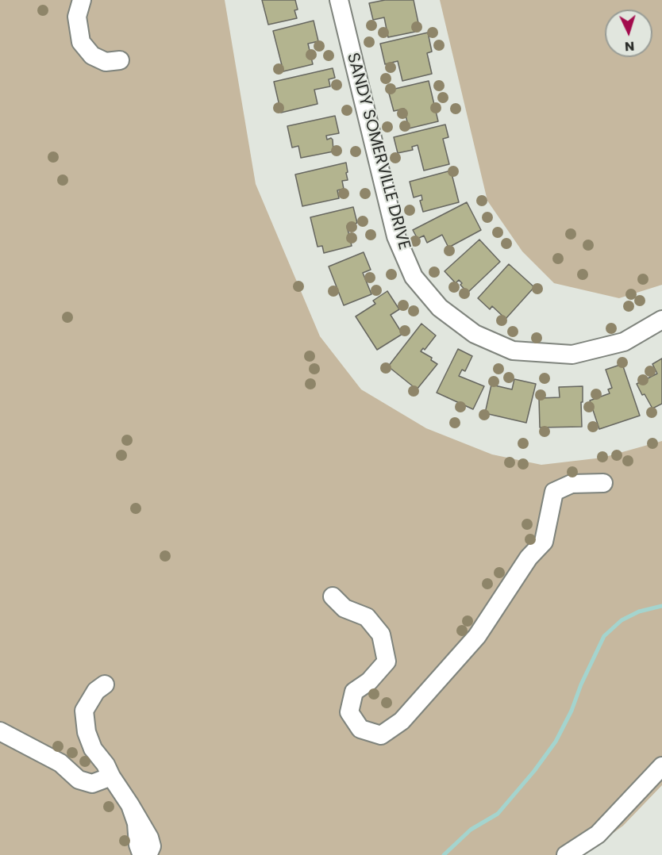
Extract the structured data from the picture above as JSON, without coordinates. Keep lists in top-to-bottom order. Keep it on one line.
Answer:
{"streets":{"street":["SANDY SOMERVILLE DRIVE"]},"north":"bottom"}
